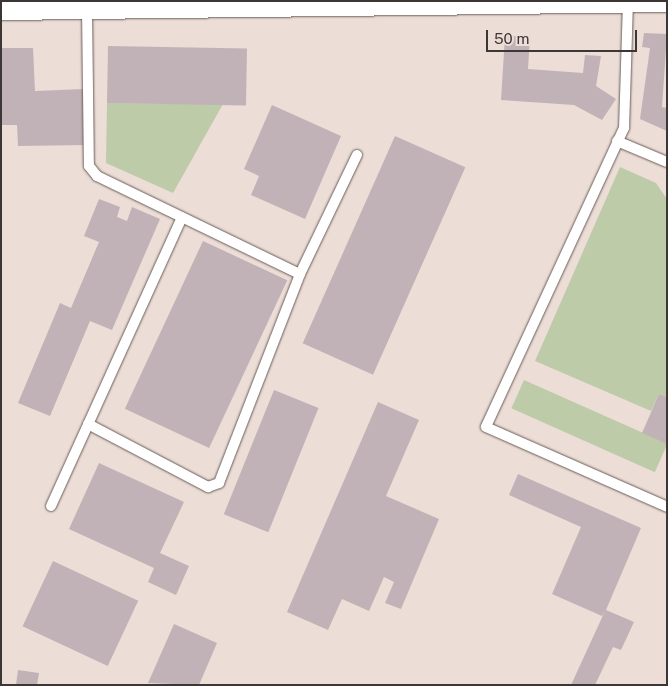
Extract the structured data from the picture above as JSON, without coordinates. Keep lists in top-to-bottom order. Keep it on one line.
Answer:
{"scale_bar":"50 m"}
